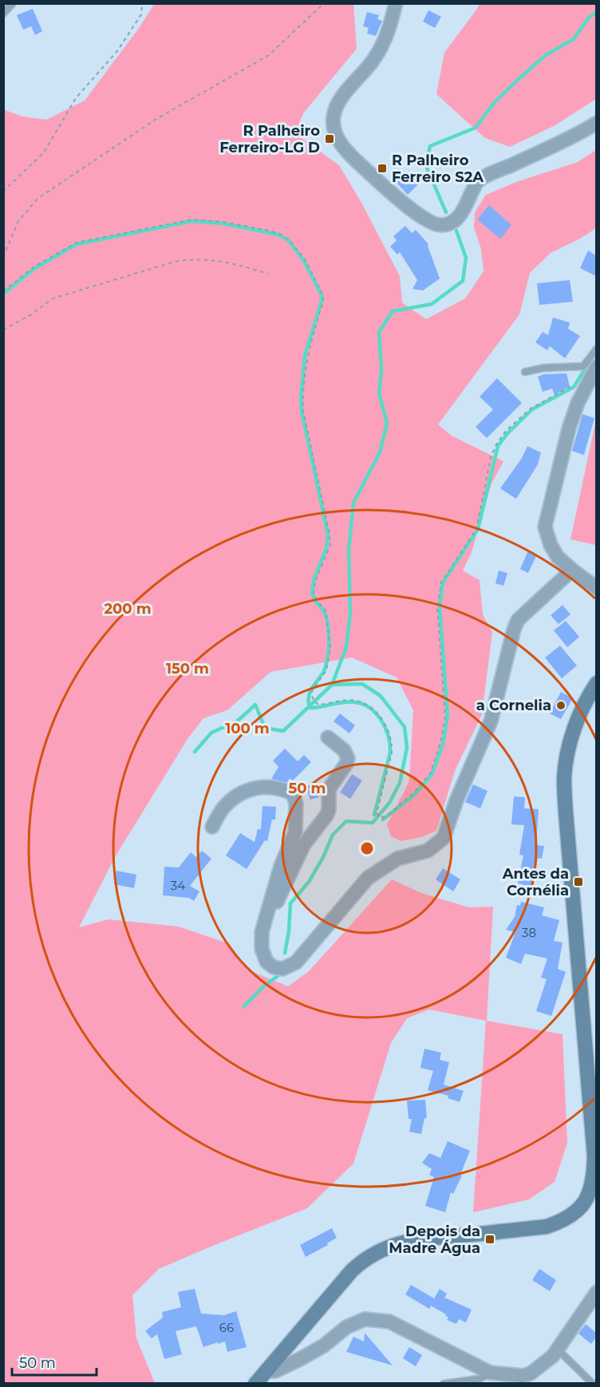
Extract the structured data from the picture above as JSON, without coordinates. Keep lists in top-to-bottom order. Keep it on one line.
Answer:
{"places":{"transit":["R Palheiro Ferreiro-LG D","R Palheiro Ferreiro S2A","Antes da Cornélia","Depois da Madre Água"],"other":["a Cornelia"]},"house_numbers":["34","38","66"],"scale_bar":"50 m","rings":["200 m","150 m","100 m","50 m"]}
